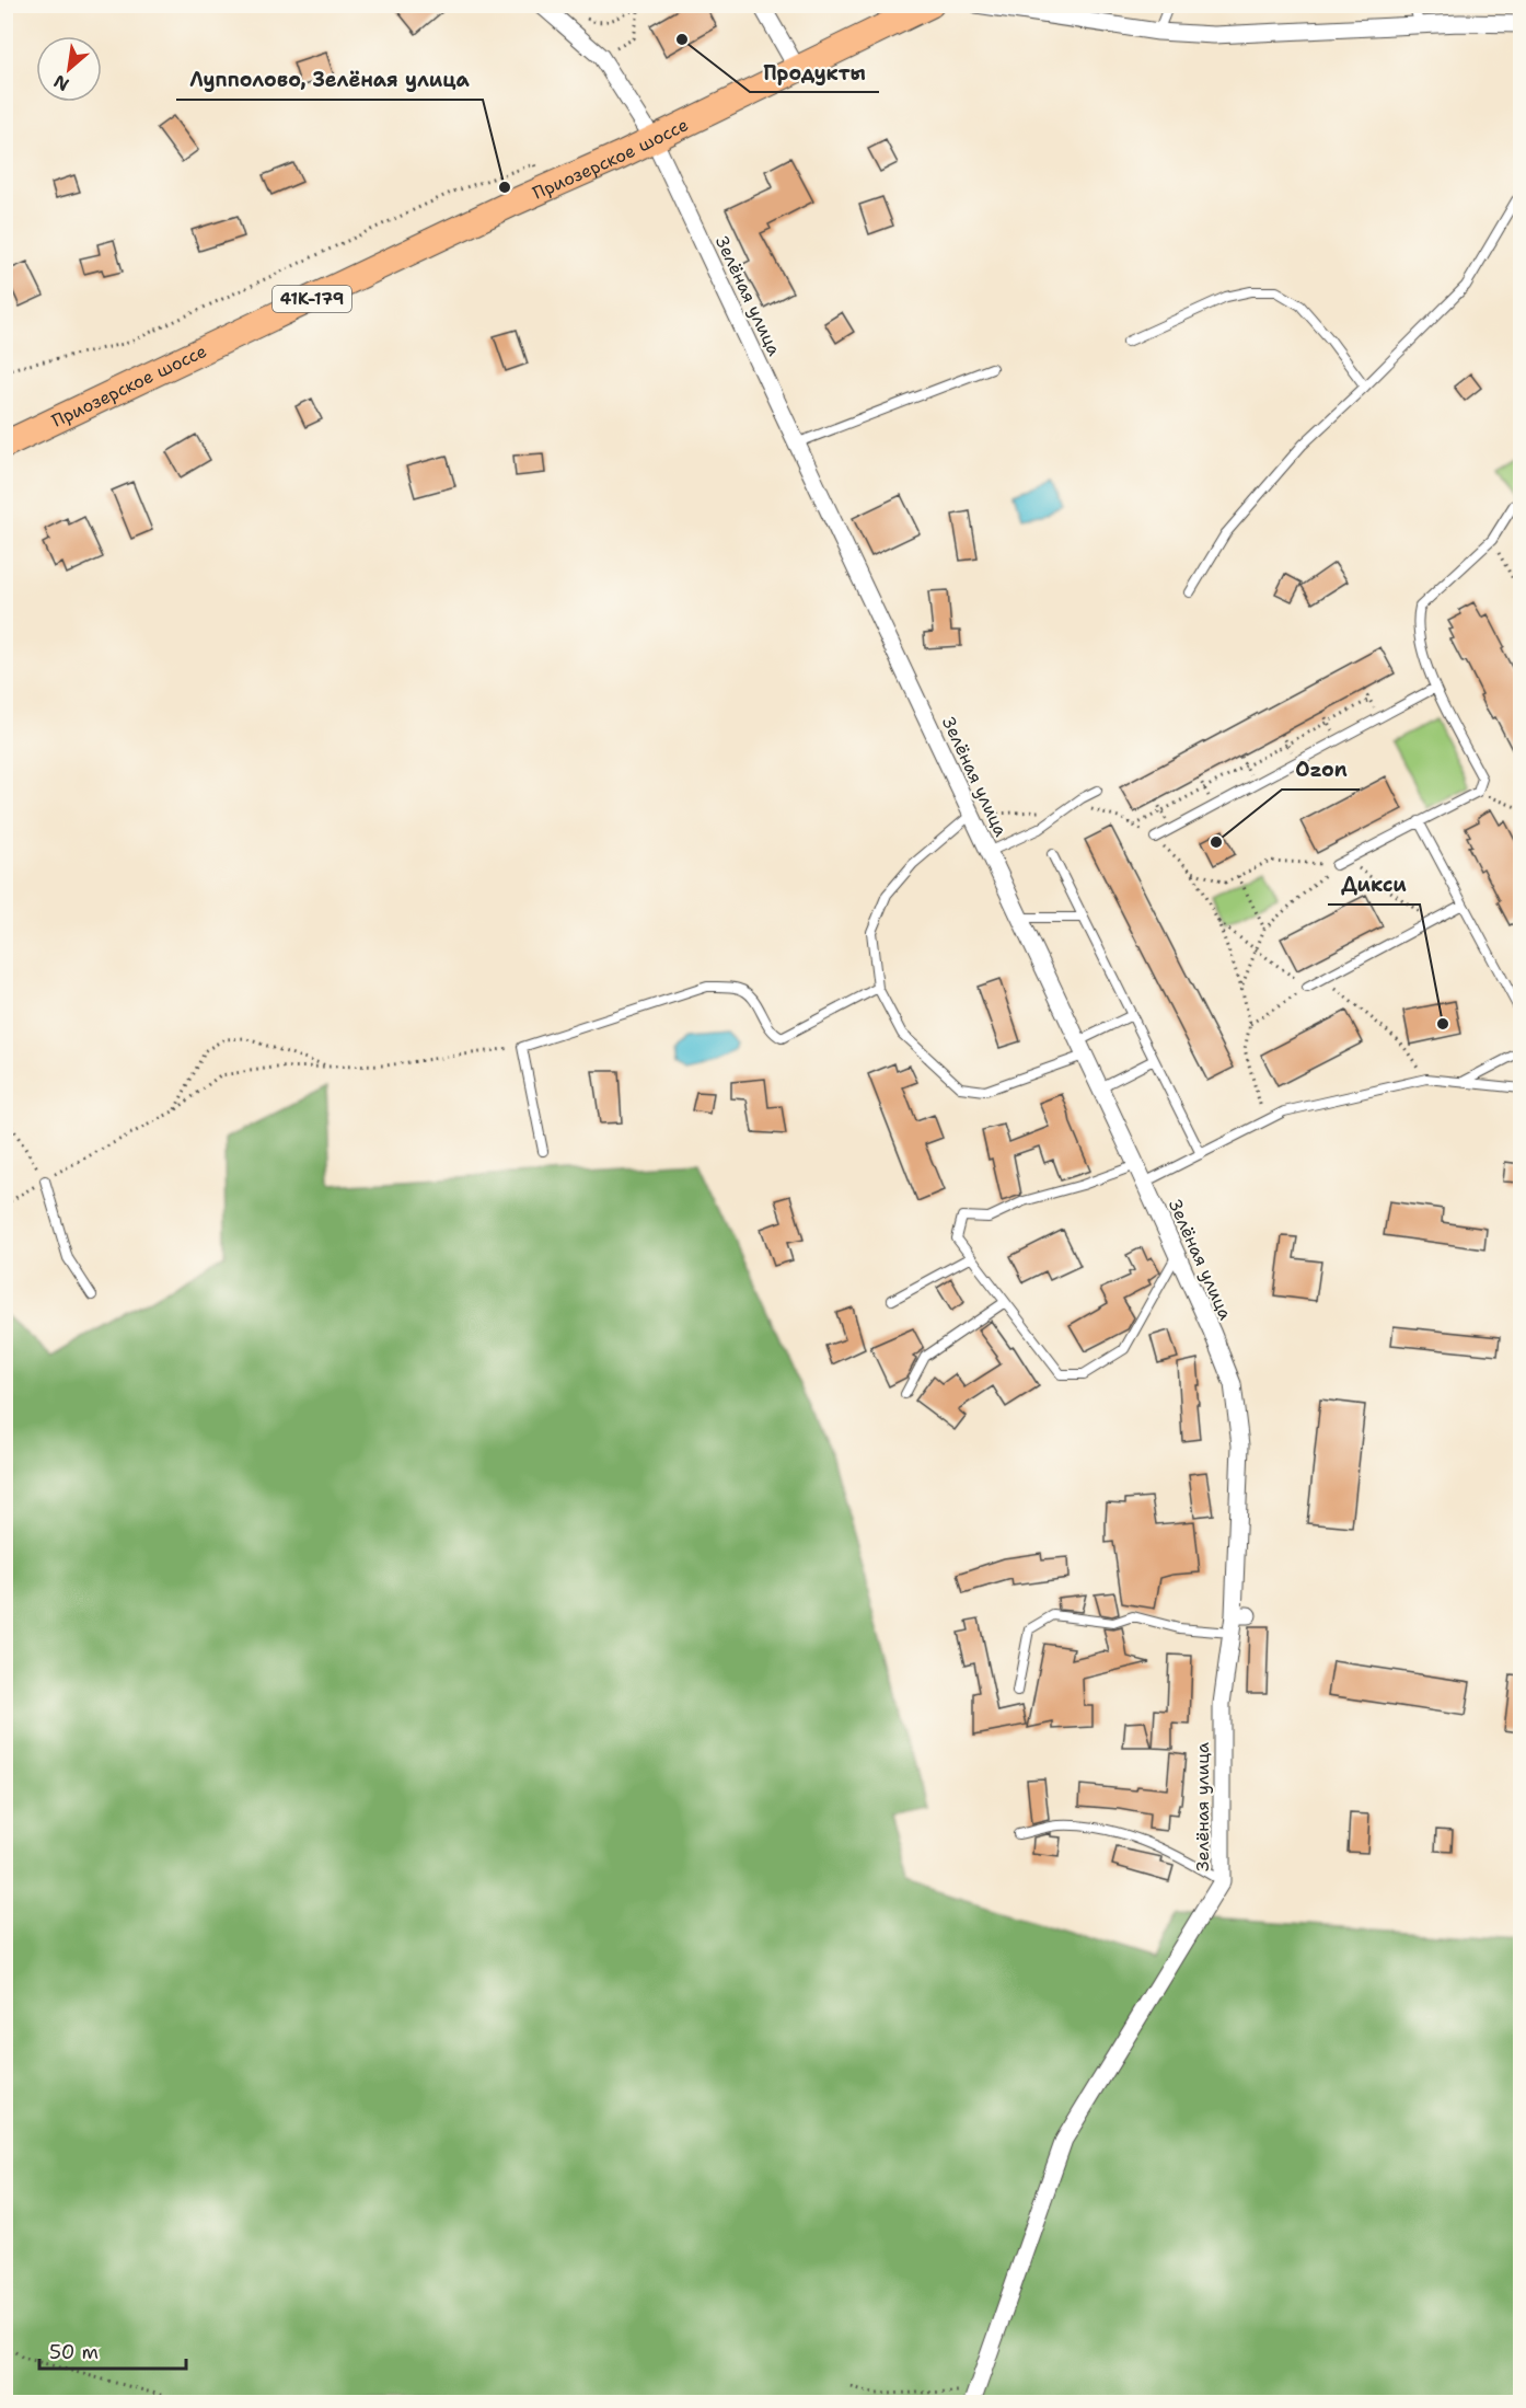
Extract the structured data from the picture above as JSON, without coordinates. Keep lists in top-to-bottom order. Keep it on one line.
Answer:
{"streets":{"main road":["Приозерское шоссе","41К-179"],"street":["Зелёная улица"]},"crossings":[["Приозерское шоссе","Зелёная улица"]],"places":["Продукты","Лупполово, Зелёная улица","Ozon","Дикси"],"scale_bar":"50 m","north":"bottom left"}
